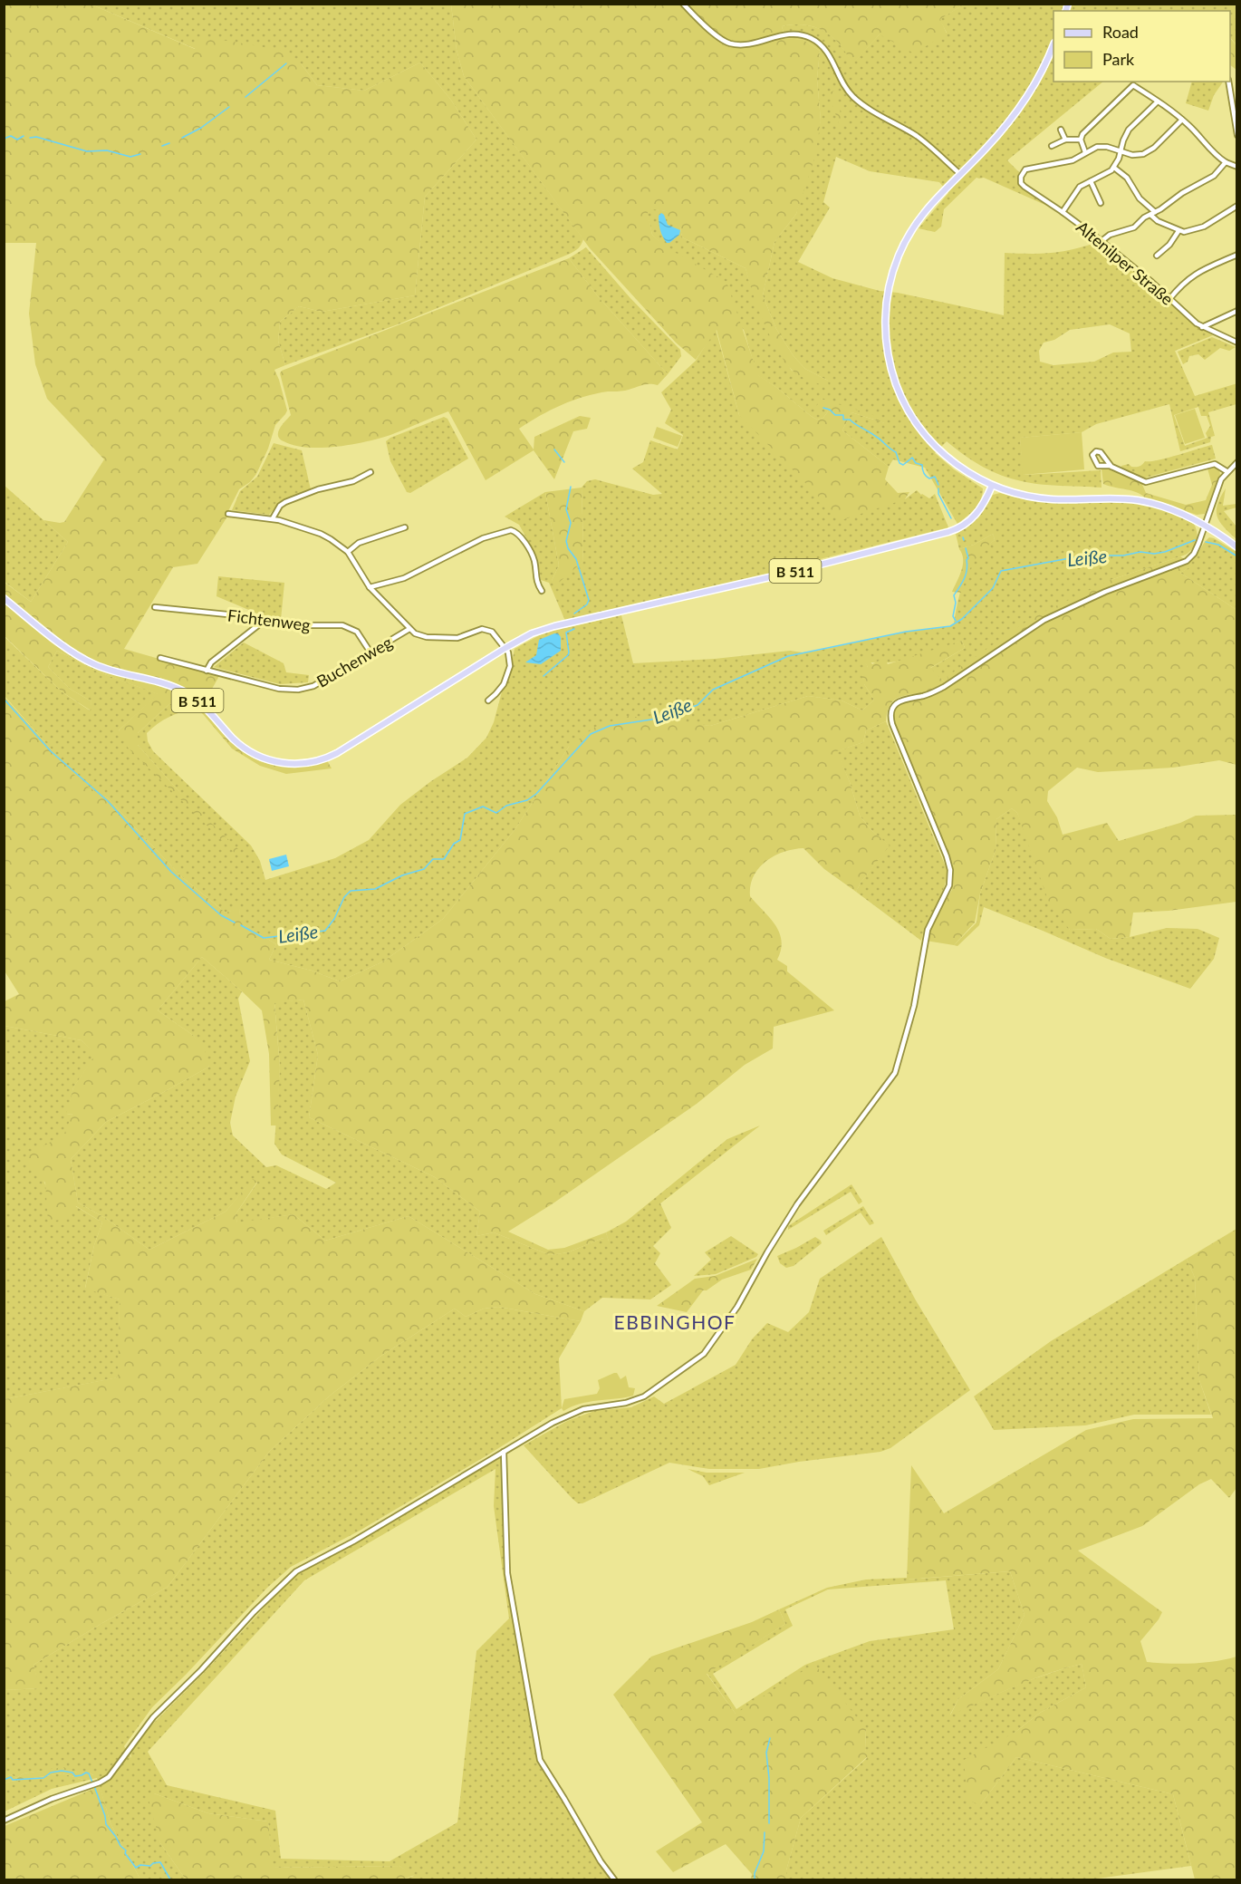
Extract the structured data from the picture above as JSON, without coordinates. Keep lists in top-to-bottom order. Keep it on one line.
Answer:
{"streets":{"main road":["B 511"],"street":["Altenilper Straße","Fichtenweg","Buchenweg"]},"crossings":[["B 511","Buchenweg"],["Fichtenweg","Buchenweg"]],"districts":["EBBINGHOF"],"water":["Leiße"],"legend":["Road","Park"]}
